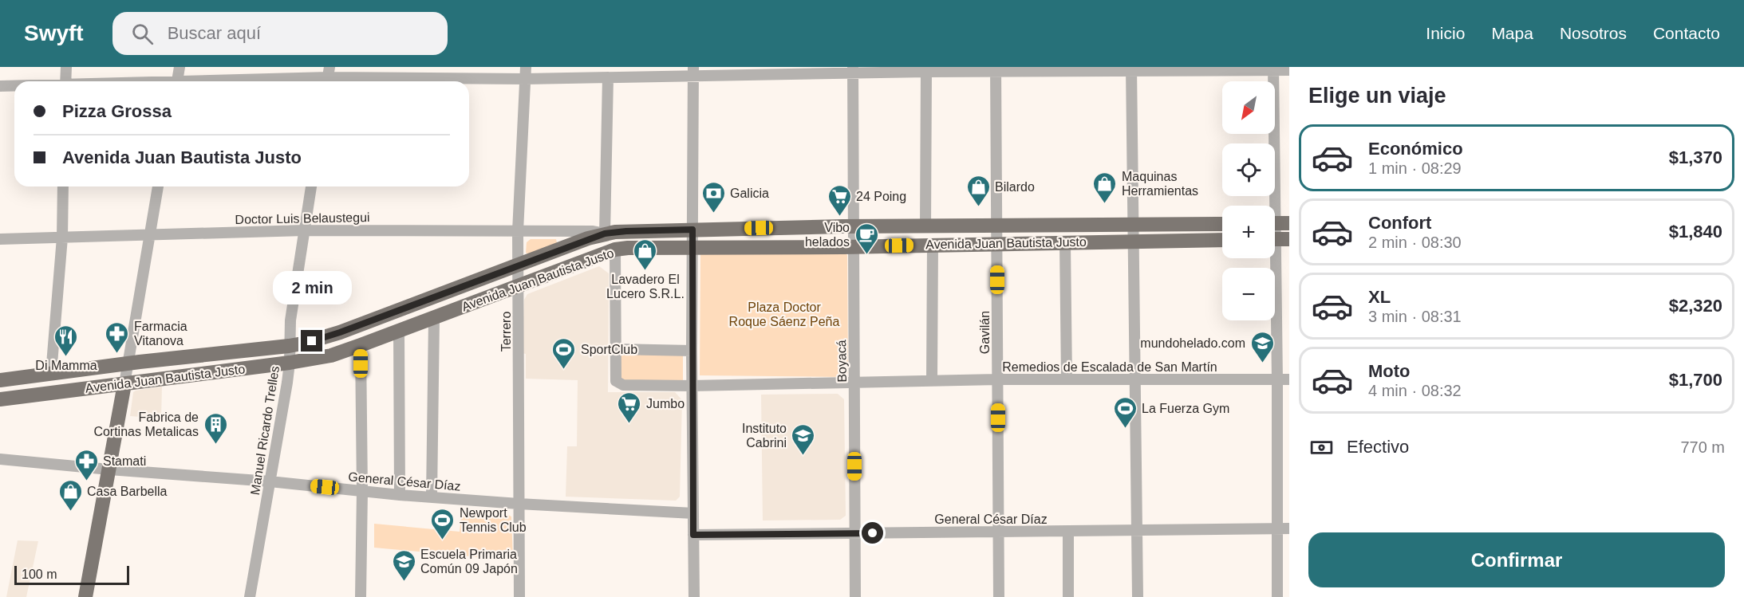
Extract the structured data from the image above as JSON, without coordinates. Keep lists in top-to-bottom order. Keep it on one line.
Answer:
{"streets":{"main road":["Avenida Juan Bautista Justo"],"street":["Doctor Luis Belaustegui","Terrero","Gavilán","Boyacá","Remedios de Escalada de San Martín","Manuel Ricardo Trelles","General César Díaz"]},"crossings":[["Doctor Luis Belaustegui","Avenida Juan Bautista Justo"],["Doctor Luis Belaustegui","Terrero"],["Doctor Luis Belaustegui","Manuel Ricardo Trelles"],["Avenida Juan Bautista Justo","Terrero"],["Avenida Juan Bautista Justo","Gavilán"],["Avenida Juan Bautista Justo","Boyacá"],["Avenida Juan Bautista Justo","Manuel Ricardo Trelles"],["Terrero","General César Díaz"],["Gavilán","Remedios de Escalada de San Martín"],["Gavilán","General César Díaz"],["Boyacá","Remedios de Escalada de San Martín"],["Boyacá","General César Díaz"],["Manuel Ricardo Trelles","General César Díaz"]],"parks":["Plaza Doctor Roque Sáenz Peña"],"places":{"shop":["Maquinas Herramientas","Bilardo","Lavadero El Lucero S.R.L.","Casa Barbella"],"bank":["Galicia"],"supermarket":["24 Poing","Jumbo"],"cafe":["Vibo helados"],"pharmacy":["Farmacia Vitanova","Stamati"],"restaurant":["Di Mamma"],"school or university":["mundohelado.com","Instituto Cabrini","Escuela Primaria Común 09 Japón"],"sports":["SportClub","La Fuerza Gym","Newport Tennis Club"],"building":["Fabrica de Cortinas Metalicas"]},"scale_bar":"100 m","north":"bottom left","page":{"header":"Swyft","search":"Buscar aquí","nav":["Inicio","Mapa","Nosotros","Contacto"],"heading":"Elige un viaje","map_buttons":["+","−"],"banner":["Pizza Grossa","Avenida Juan Bautista Justo"],"list":[{"name":"Económico","note":"1 min · 08:29","value":"$1,370"},{"name":"Confort","note":"2 min · 08:30","value":"$1,840"},{"name":"XL","note":"3 min · 08:31","value":"$2,320"},{"name":"Moto","note":"4 min · 08:32","value":"$1,700"}],"bubble":"2 min","pay":["Efectivo","770 m"],"buttons":"Confirmar","scale":"100 m"}}
